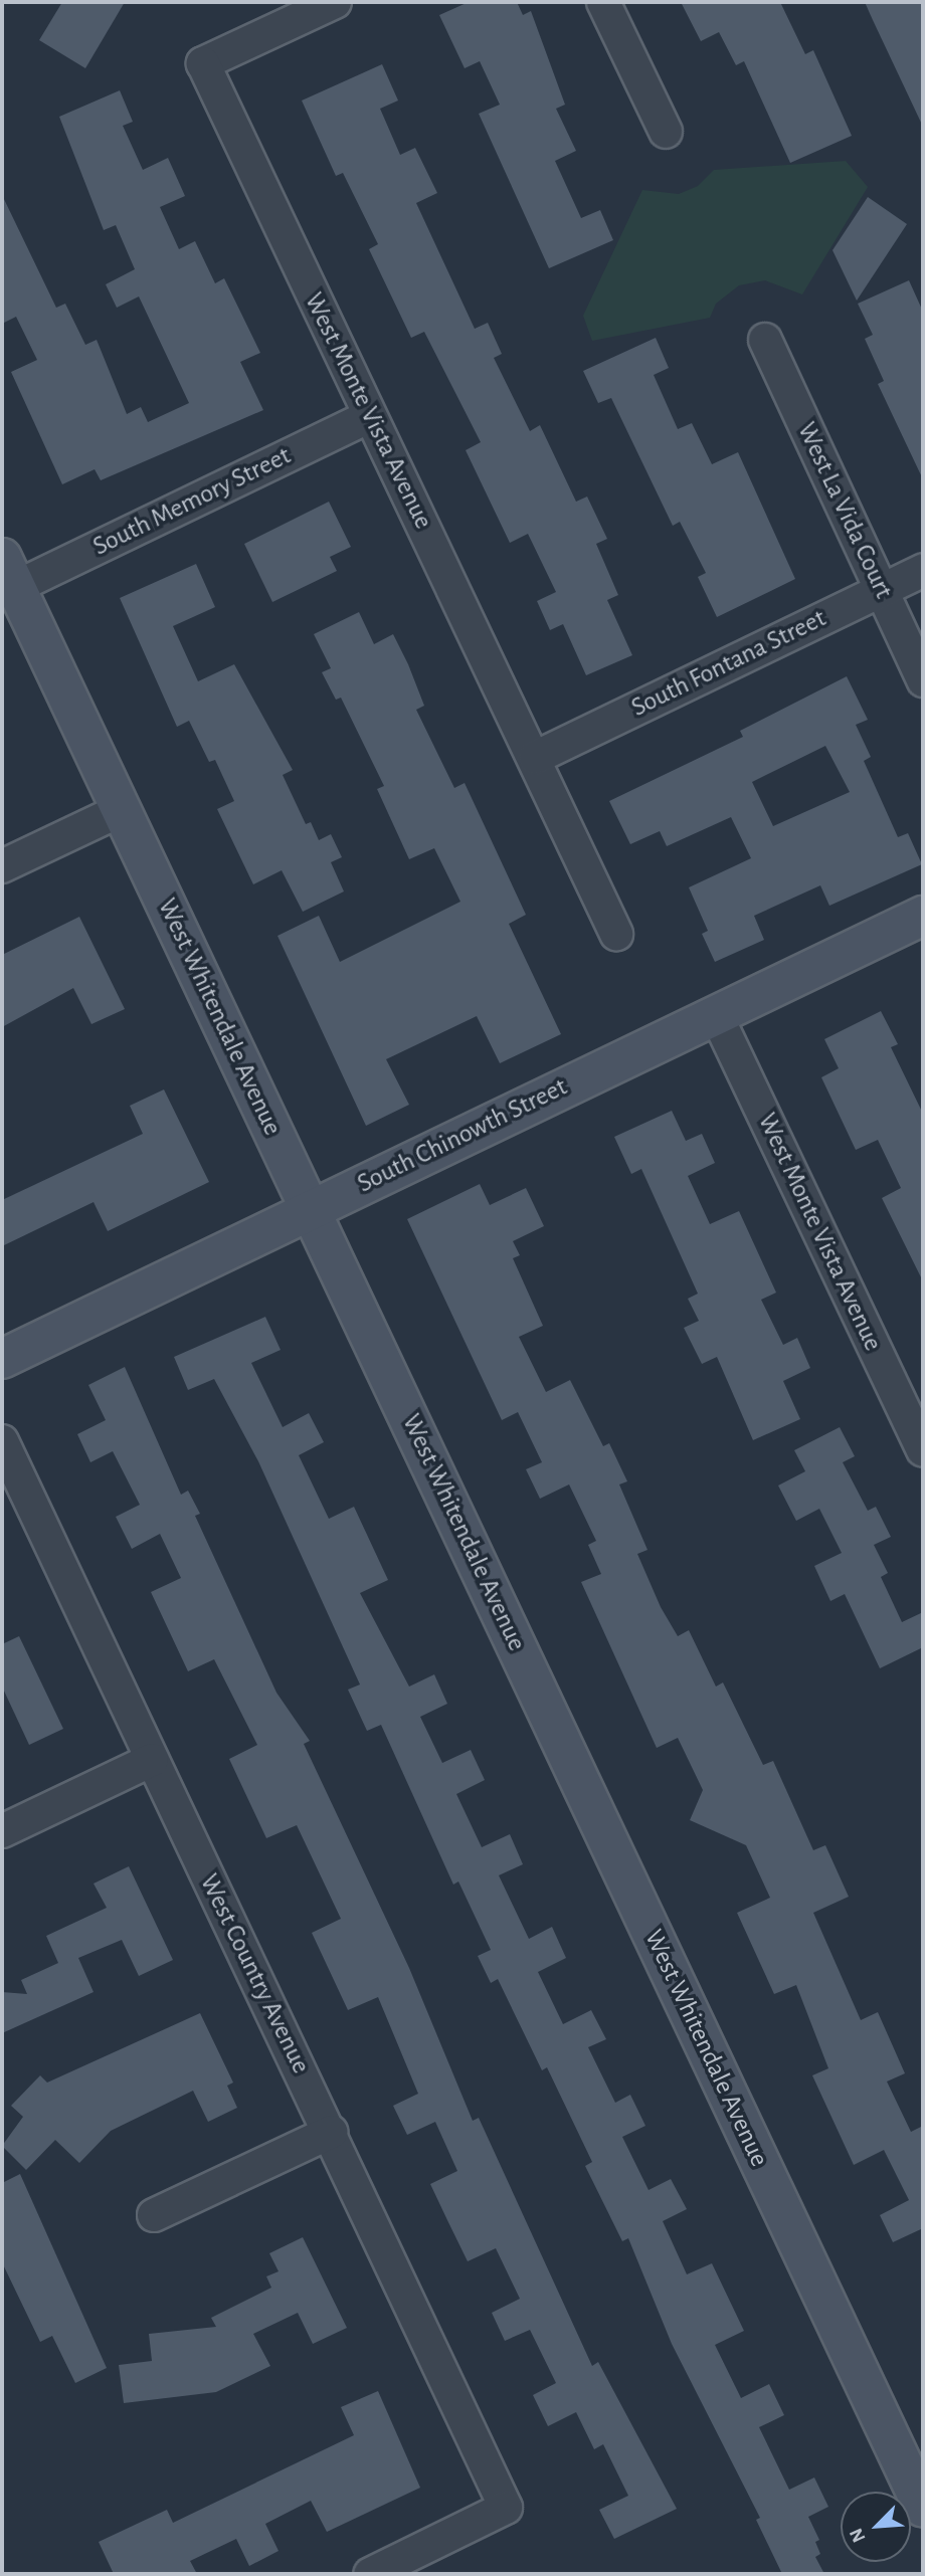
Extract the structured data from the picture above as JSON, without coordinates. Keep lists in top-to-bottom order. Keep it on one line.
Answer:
{"streets":{"street":["West Monte Vista Avenue","South Memory Street","West La Vida Court","South Fontana Street","West Whitendale Avenue","South Chinowth Street","West Country Avenue"]},"crossings":[["West Monte Vista Avenue","South Memory Street"],["West Monte Vista Avenue","South Fontana Street"],["West Monte Vista Avenue","South Chinowth Street"],["South Memory Street","West Whitendale Avenue"],["West La Vida Court","South Fontana Street"],["West Whitendale Avenue","South Chinowth Street"]],"north":"bottom left"}
